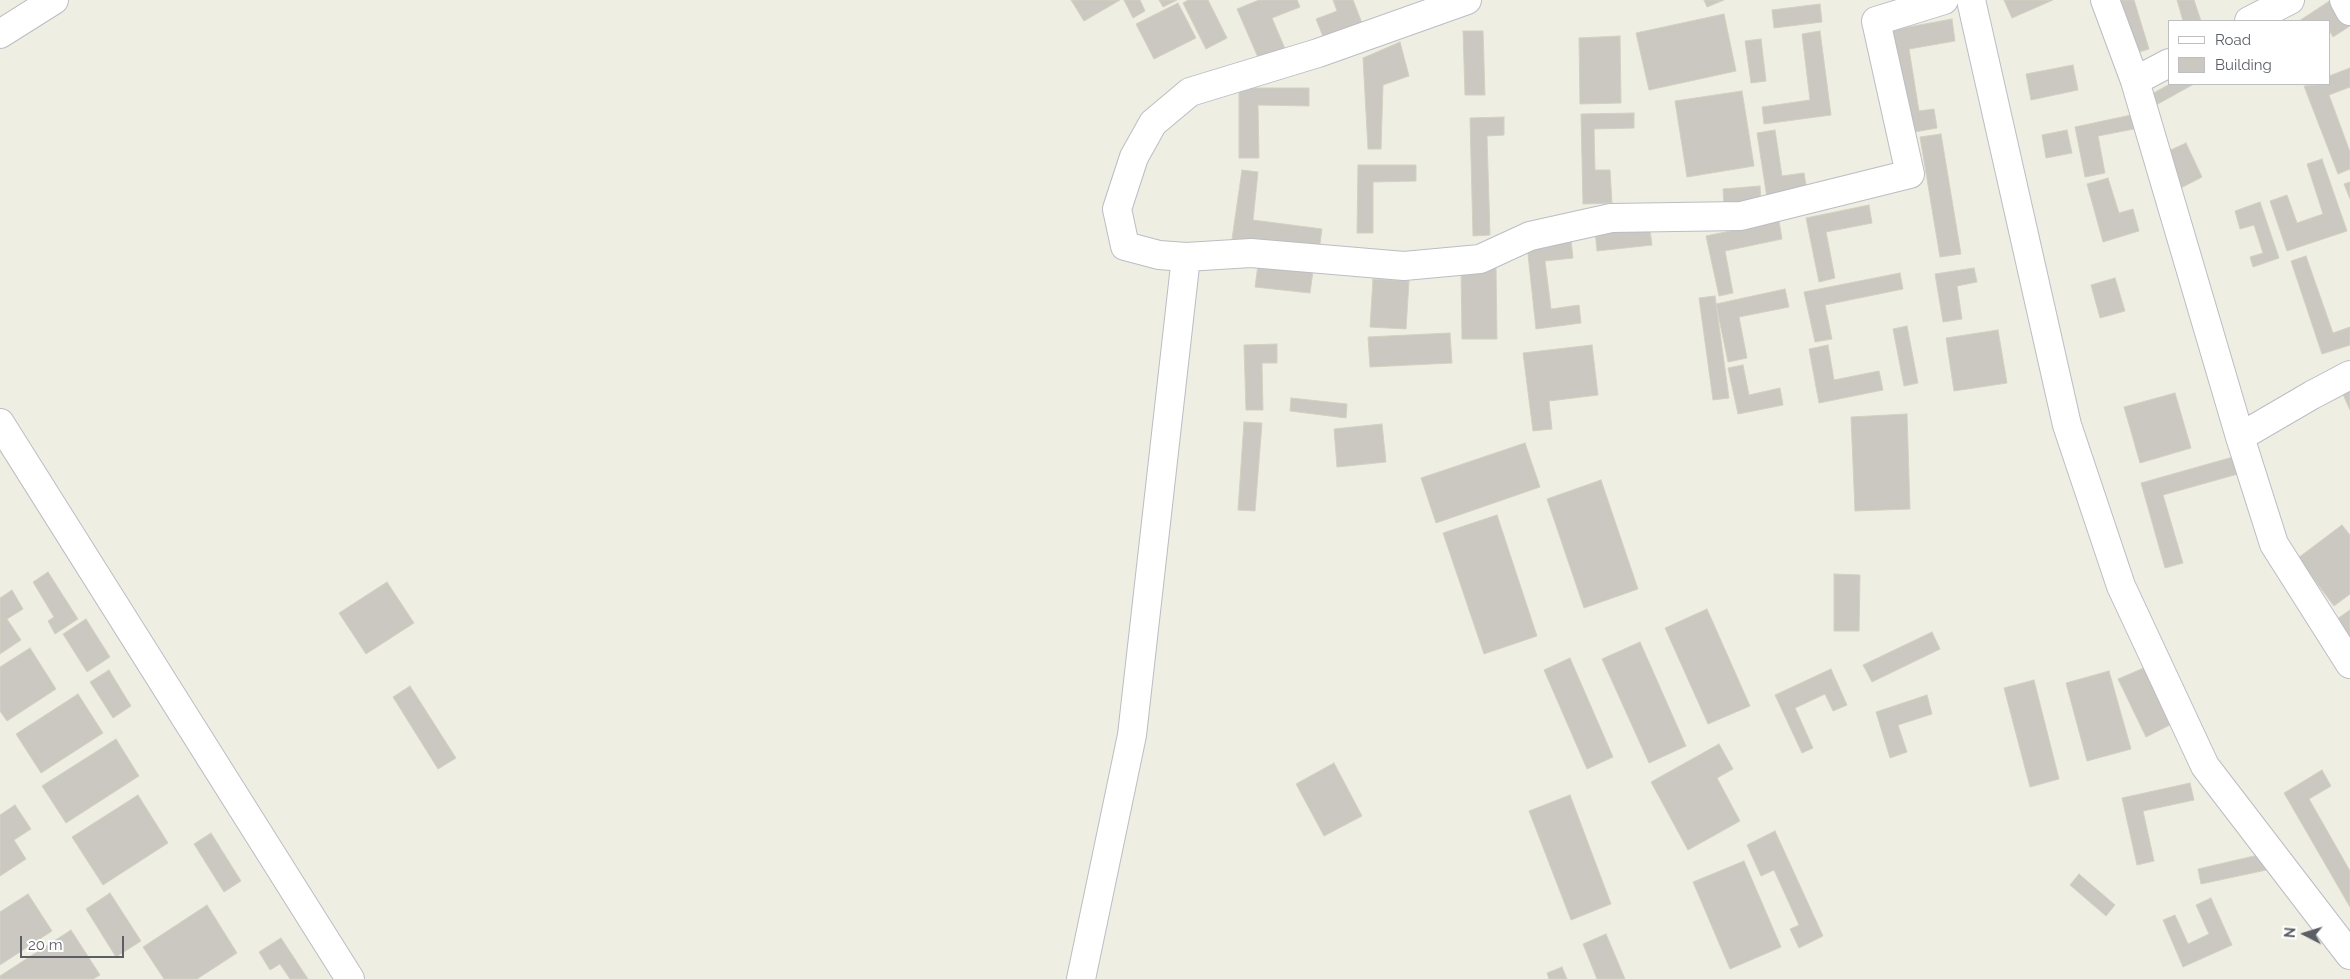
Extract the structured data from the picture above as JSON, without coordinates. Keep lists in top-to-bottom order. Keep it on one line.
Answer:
{"legend":["Road","Building"],"scale_bar":"20 m","north":"left"}
